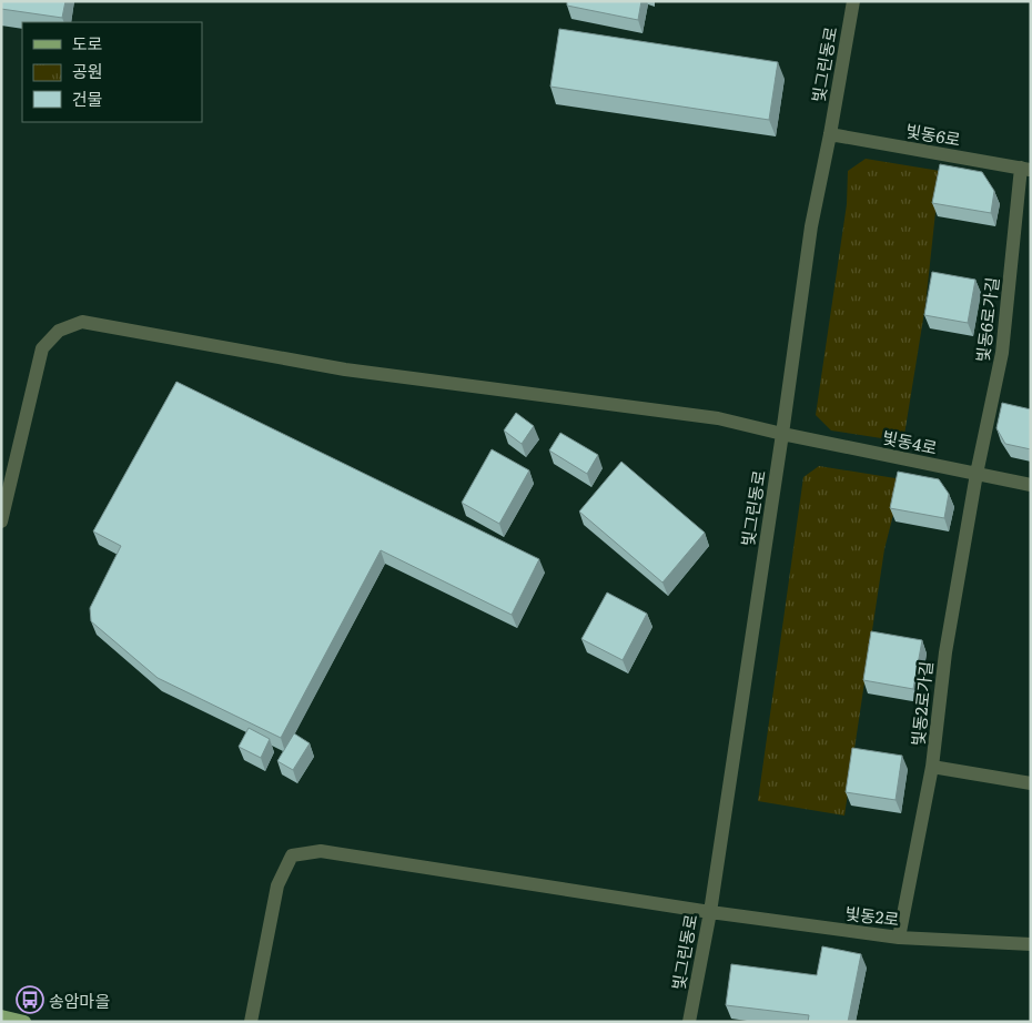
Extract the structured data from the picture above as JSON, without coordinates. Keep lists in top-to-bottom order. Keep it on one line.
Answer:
{"streets":{"street":["빛그린동로","빛동6로","빛동6로가길","빛동4로","빛동2로가길","빛동2로"]},"crossings":[["빛그린동로","빛동6로"],["빛그린동로","빛동4로"],["빛그린동로","빛동2로"],["빛동6로","빛동6로가길"],["빛동6로가길","빛동4로"],["빛동6로가길","빛동2로가길"],["빛동4로","빛동2로가길"],["빛동2로가길","빛동2로"]],"places":{"bus stop":["송암마을"]},"legend":["도로","공원","건물"]}
